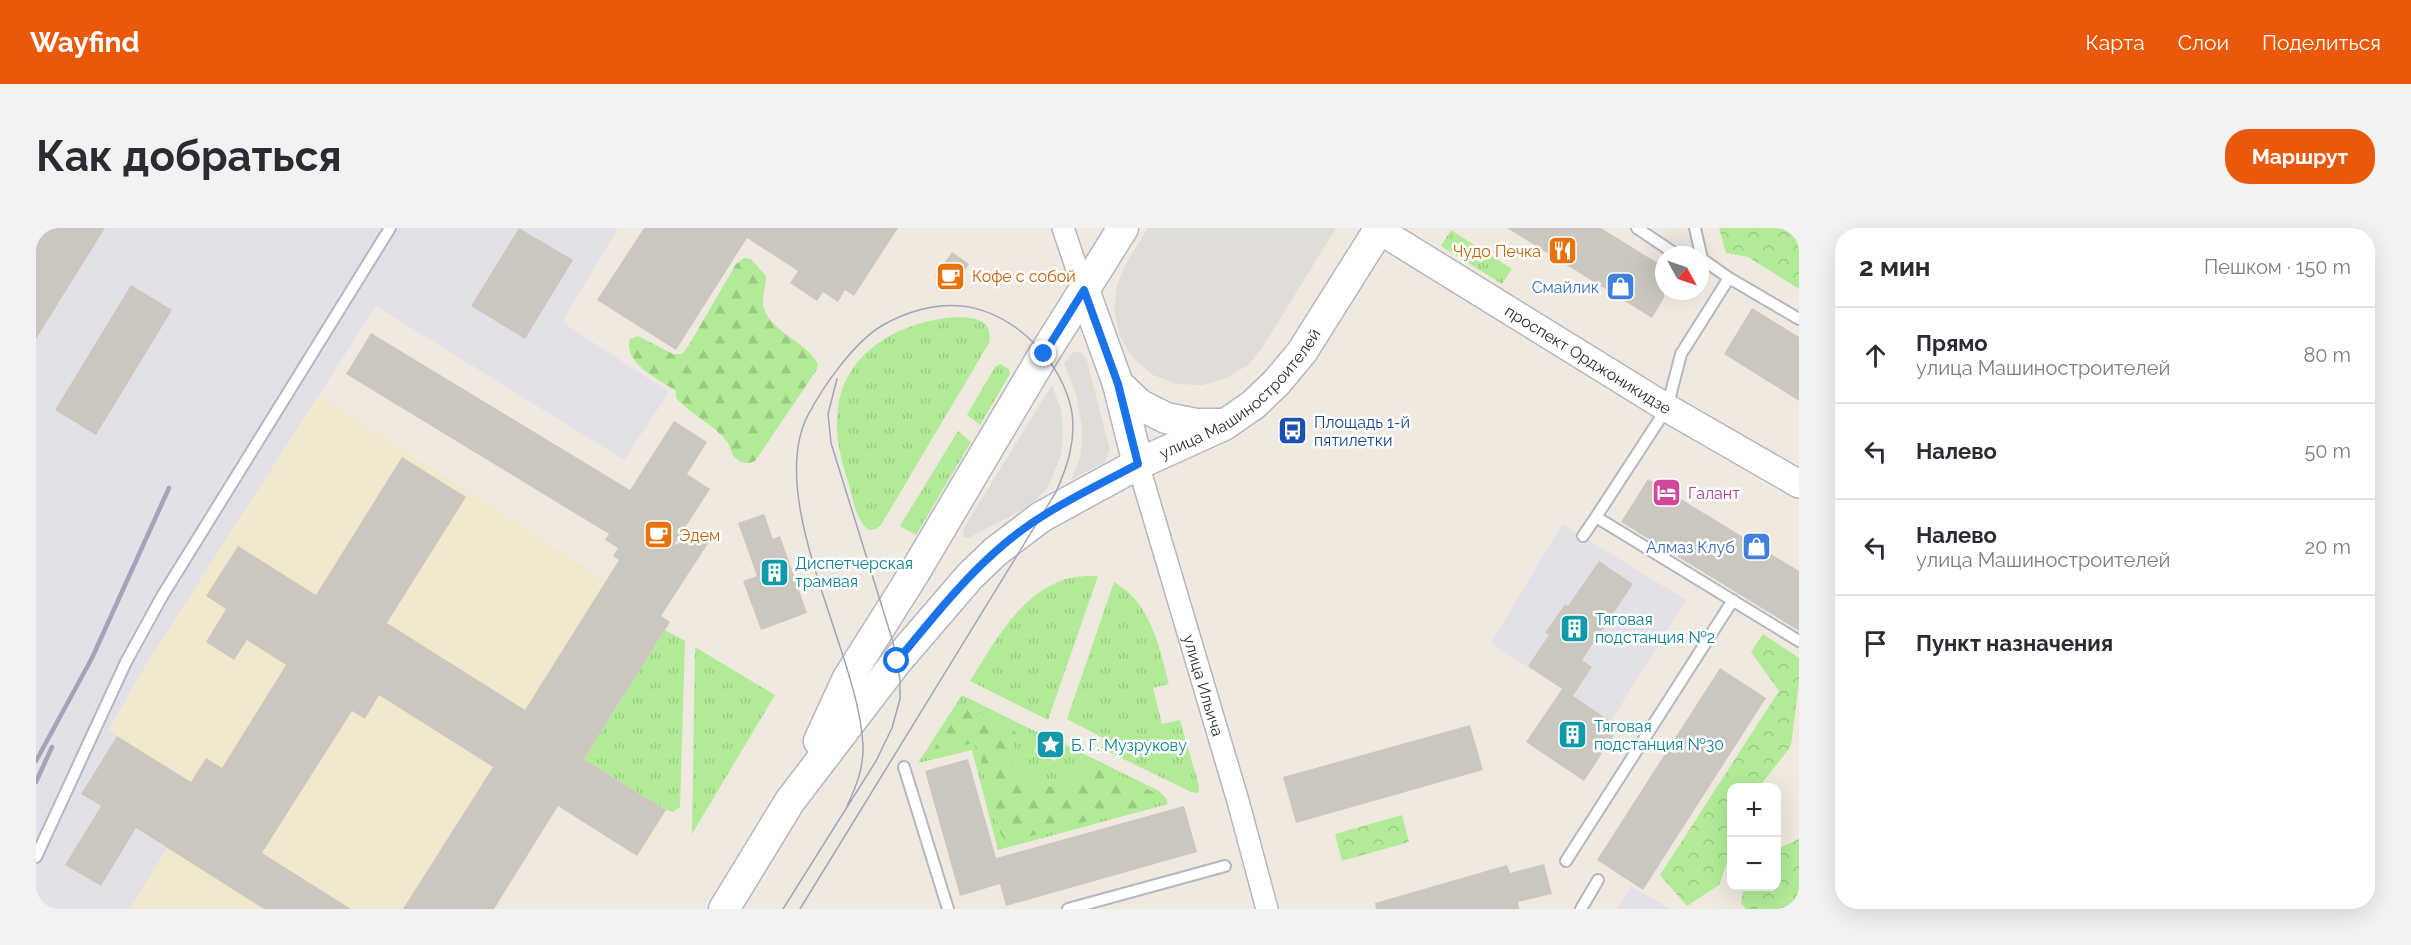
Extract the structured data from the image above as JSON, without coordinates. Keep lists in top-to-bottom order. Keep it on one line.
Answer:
{"streets":{"main road":["улица Машиностроителей"],"street":["проспект Орджоникидзе","улица Ильича"]},"crossings":[["проспект Орджоникидзе","улица Машиностроителей"],["улица Машиностроителей","улица Ильича"]],"places":{"restaurant":["Чудо Печка"],"cafe":["Кофе с собой","Эдем"],"shop":["Смайлик","Алмаз Клуб"],"bus stop":["Площадь 1-й пятилетки"],"hotel":["Галант"],"building":["Диспетчерская трамвая","Тяговая подстанция №2","Тяговая подстанция №30"],"place":["Б. Г. Музрукову"]},"north":"bottom right","page":{"header":"Wayfind","nav":["Карта","Слои","Поделиться"],"buttons":"Маршрут","title":"Как добраться","heading":["2 мин","Пешком · 150 m"],"list":[["Прямо","улица Машиностроителей","80 m"],["Налево","50 m"],["Налево","улица Машиностроителей","20 m"],"Пункт назначения"],"map_buttons":["+","−"]}}
